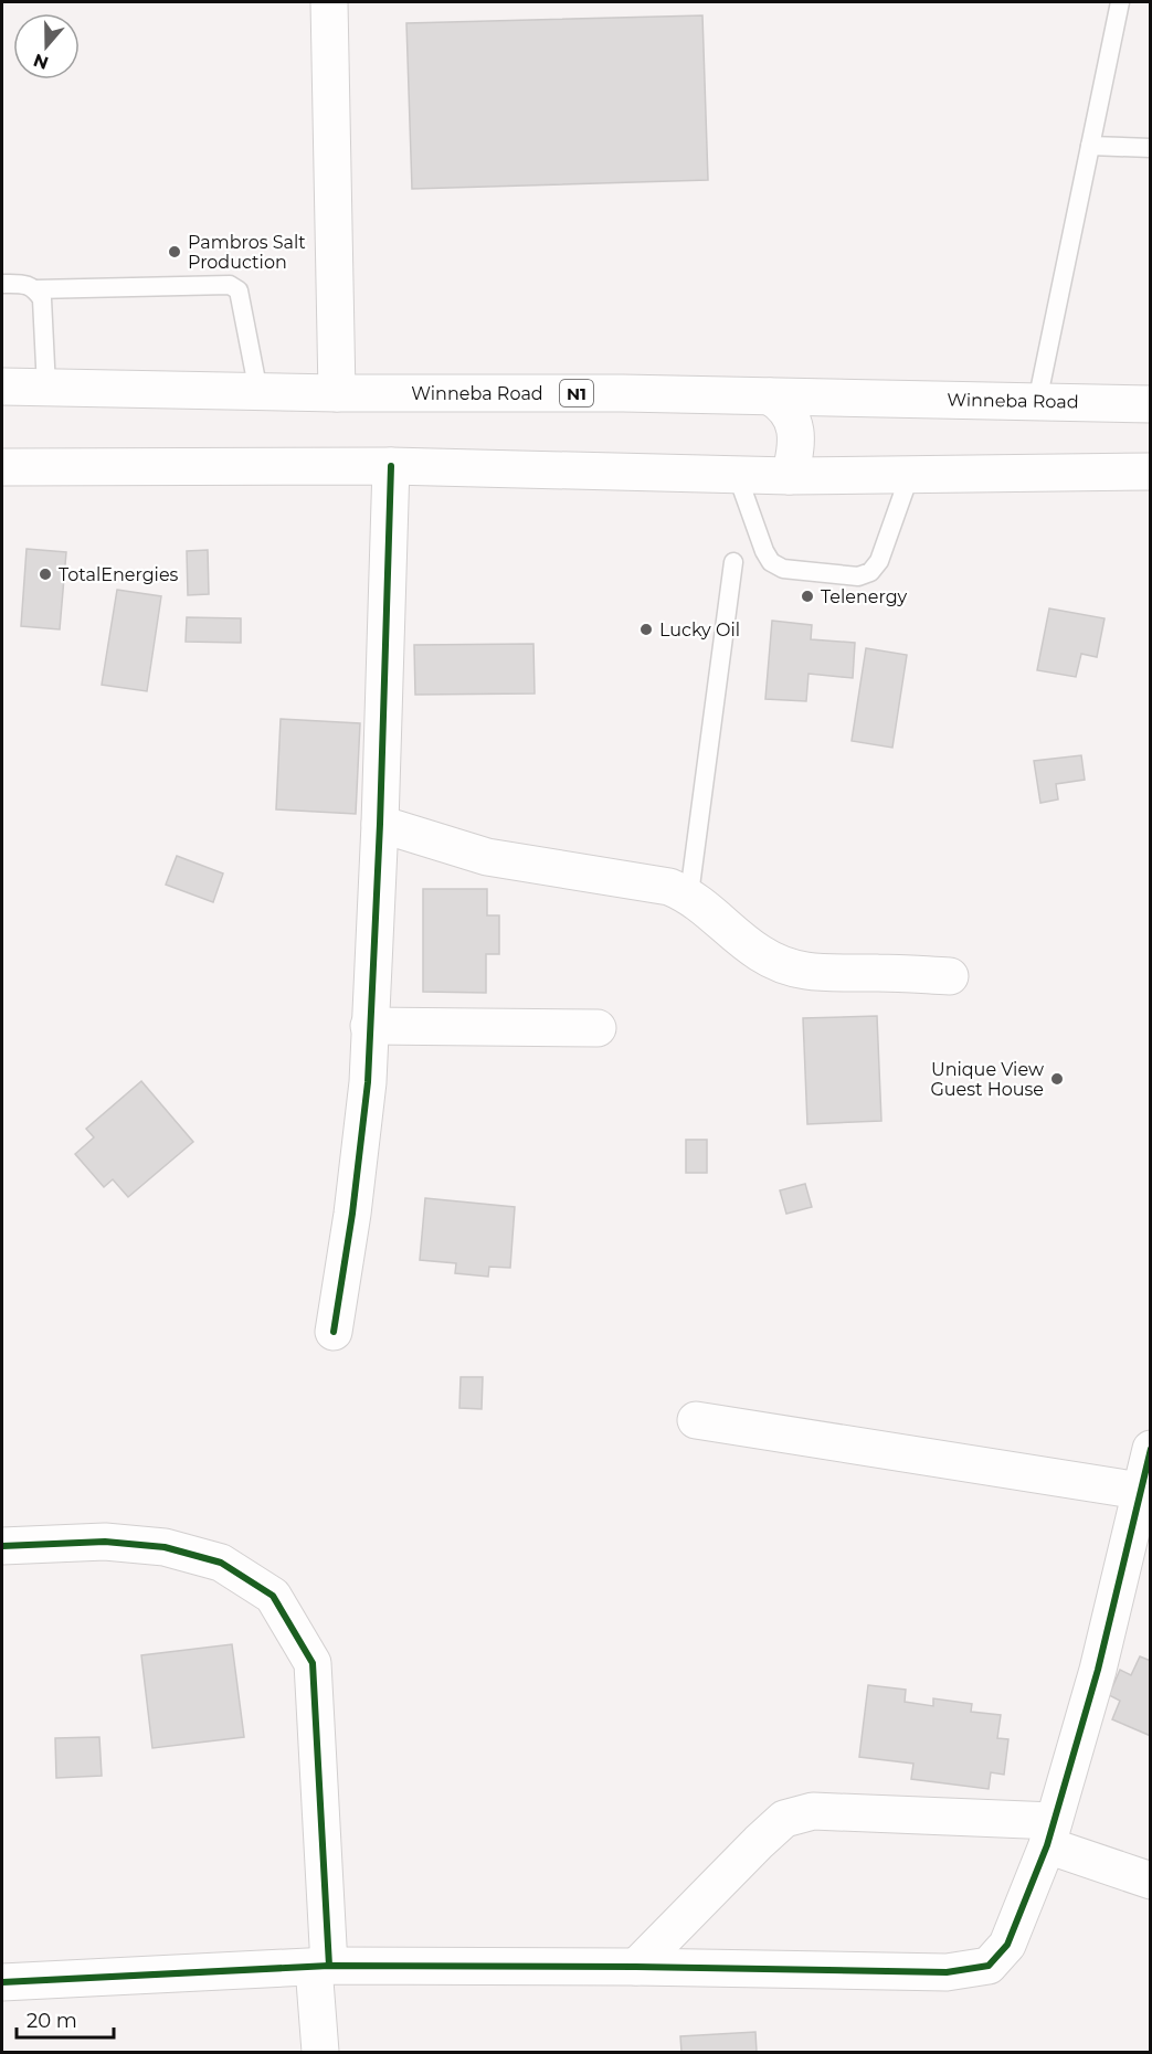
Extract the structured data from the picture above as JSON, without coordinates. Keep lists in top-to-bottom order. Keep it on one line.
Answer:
{"streets":{"main road":["Winneba Road","N1"]},"places":["Pambros Salt Production","TotalEnergies","Telenergy","Lucky Oil","Unique View Guest House"],"scale_bar":"20 m","north":"bottom"}
